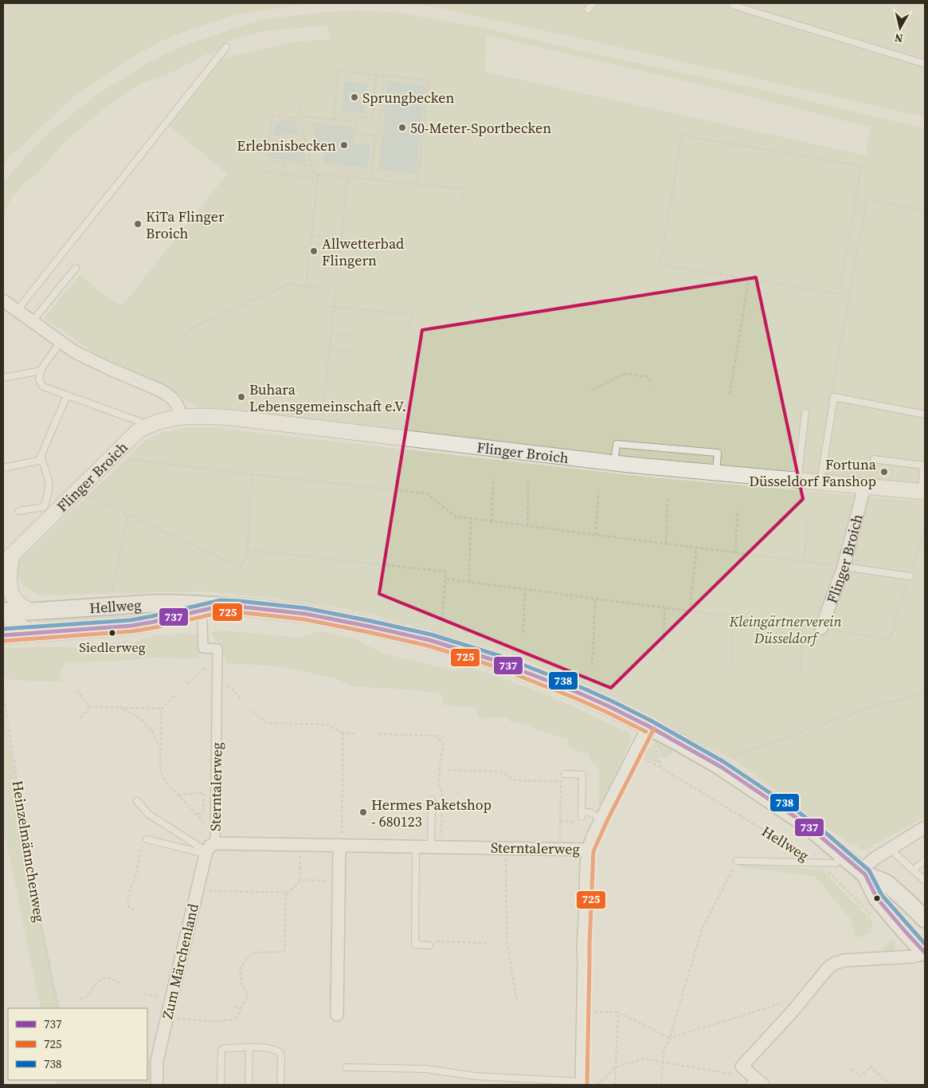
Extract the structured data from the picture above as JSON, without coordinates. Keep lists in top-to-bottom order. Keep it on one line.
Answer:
{"streets":{"main road":["Hellweg"],"street":["Flinger Broich","Sterntalerweg","Zum Märchenland"],"path":["Heinzelmännchenweg"]},"crossings":[["Flinger Broich","Hellweg"],["Sterntalerweg","Zum Märchenland"]],"parks":["Kleingärtnerverein Düsseldorf"],"places":["Sprungbecken","50-Meter-Sportbecken","Erlebnisbecken","KiTa Flinger Broich","Allwetterbad Flingern","Buhara Lebensgemeinschaft e.V.","Fortuna Düsseldorf Fanshop","Siedlerweg","Hermes Paketshop - 680123"],"lines":["transit line 738","transit line 737","transit line 725"],"legend":["737","725","738"],"north":"bottom"}
